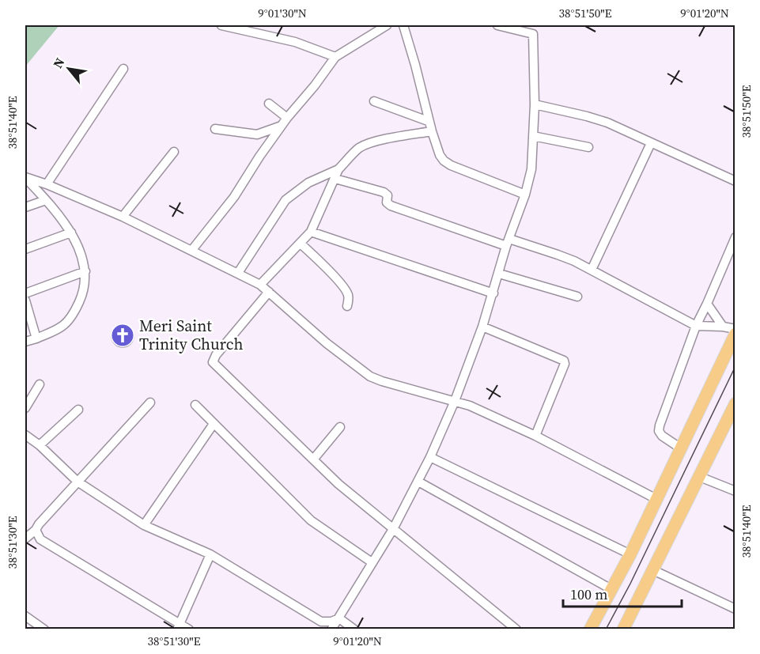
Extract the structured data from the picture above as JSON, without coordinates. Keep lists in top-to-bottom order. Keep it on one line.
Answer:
{"places":{"church":["Meri Saint Trinity Church"]},"scale_bar":"100 m","north":"top left","coordinates":["9°01'30\"N","38°51'50\"E","9°01'20\"N","38°51'40\"E","38°51'30\"E"]}
